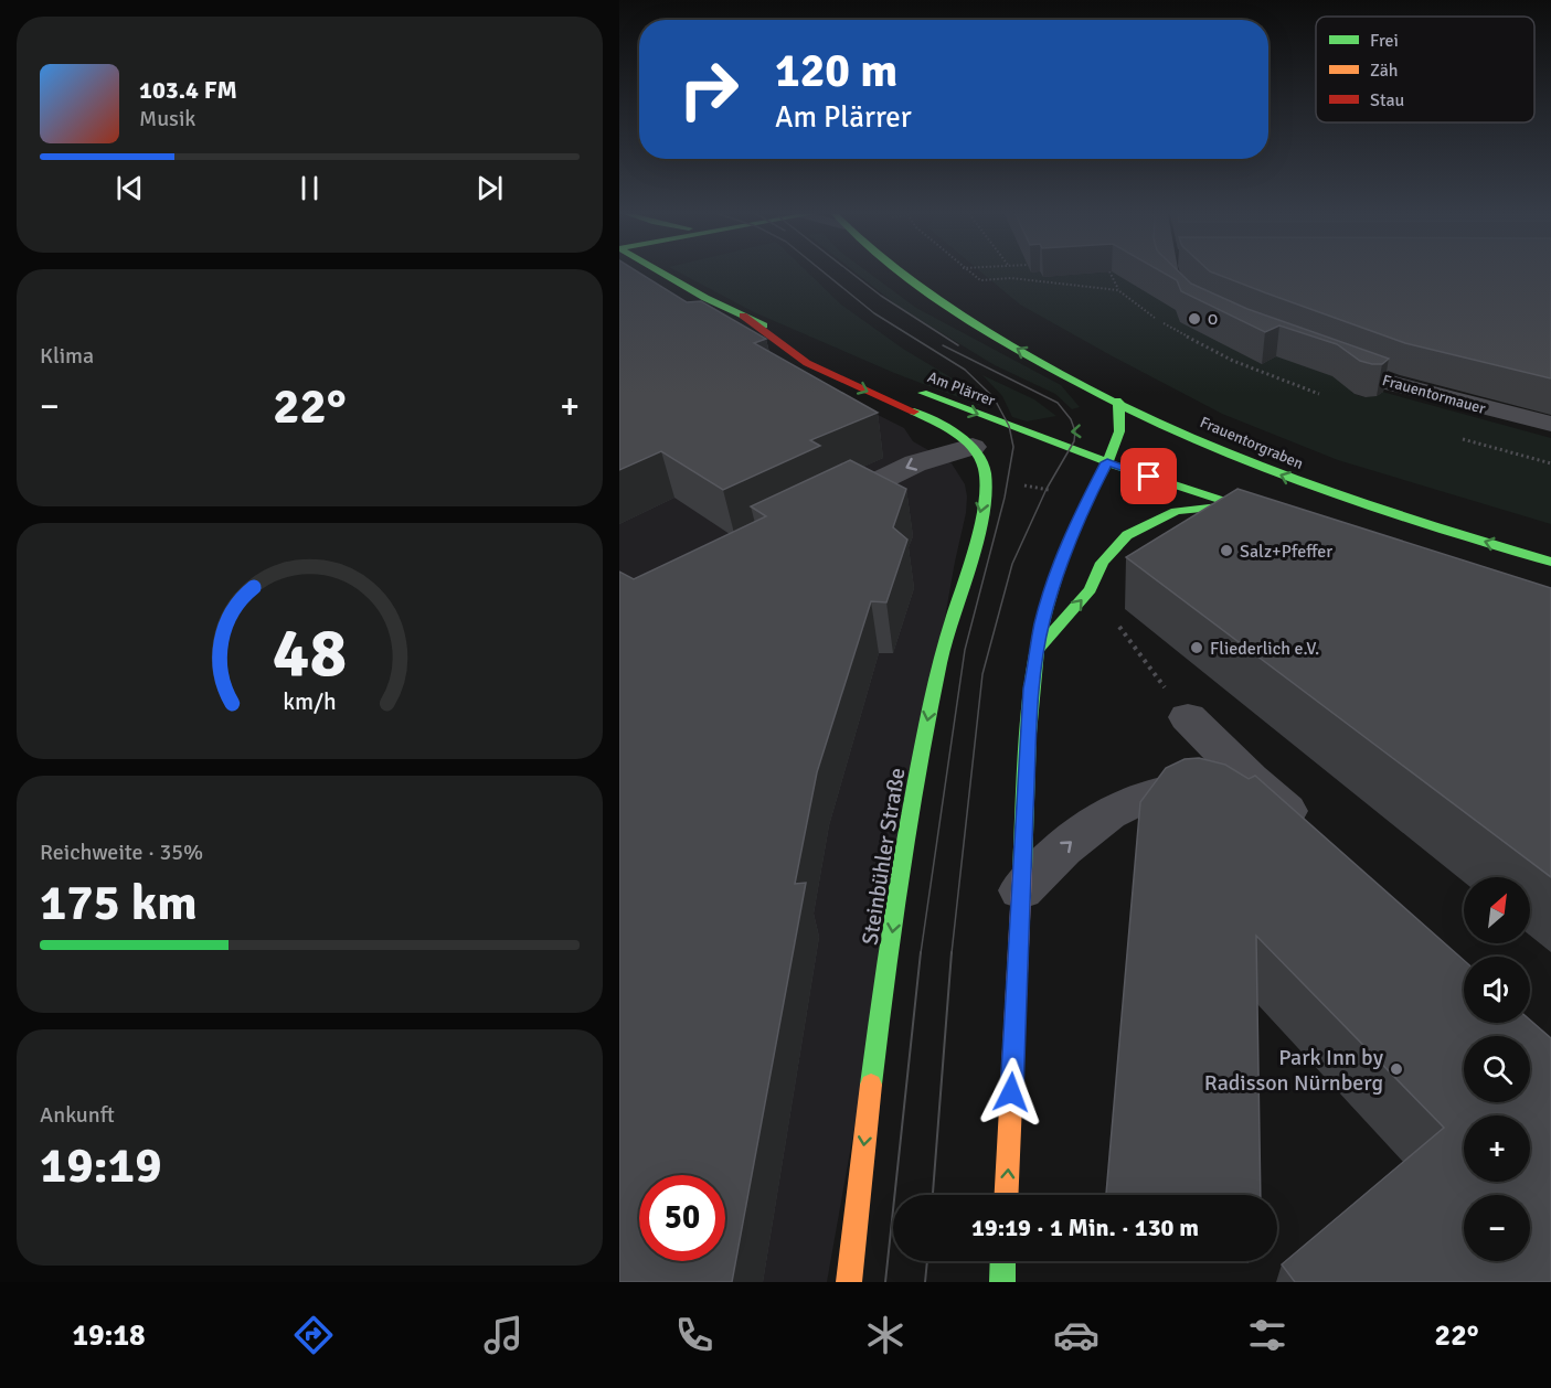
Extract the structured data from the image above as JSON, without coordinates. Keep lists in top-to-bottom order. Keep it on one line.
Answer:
{"streets":{"main road":["Am Plärrer","Frauentorgraben","Steinbühler Straße"],"street":["Frauentormauer"]},"places":["O","Salz+Pfeffer","Fliederlich e.V.","Park Inn by Radisson Nürnberg"],"legend":["Frei","Zäh","Stau"],"north":"top right","page":{"turn":["120 m","Am Plärrer"],"song":["103.4 FM","Musik"],"tile":["Klima",["Reichweite · 35%","175 km"],["Ankunft","19:19"]],"heat":["−","22°","+"],"map_buttons":["+","−"],"limit":"50","trip":"19:19 · 1 Min. · 130 m","tabs":["19:18","22°"],"gauge":["48","km/h"]}}
